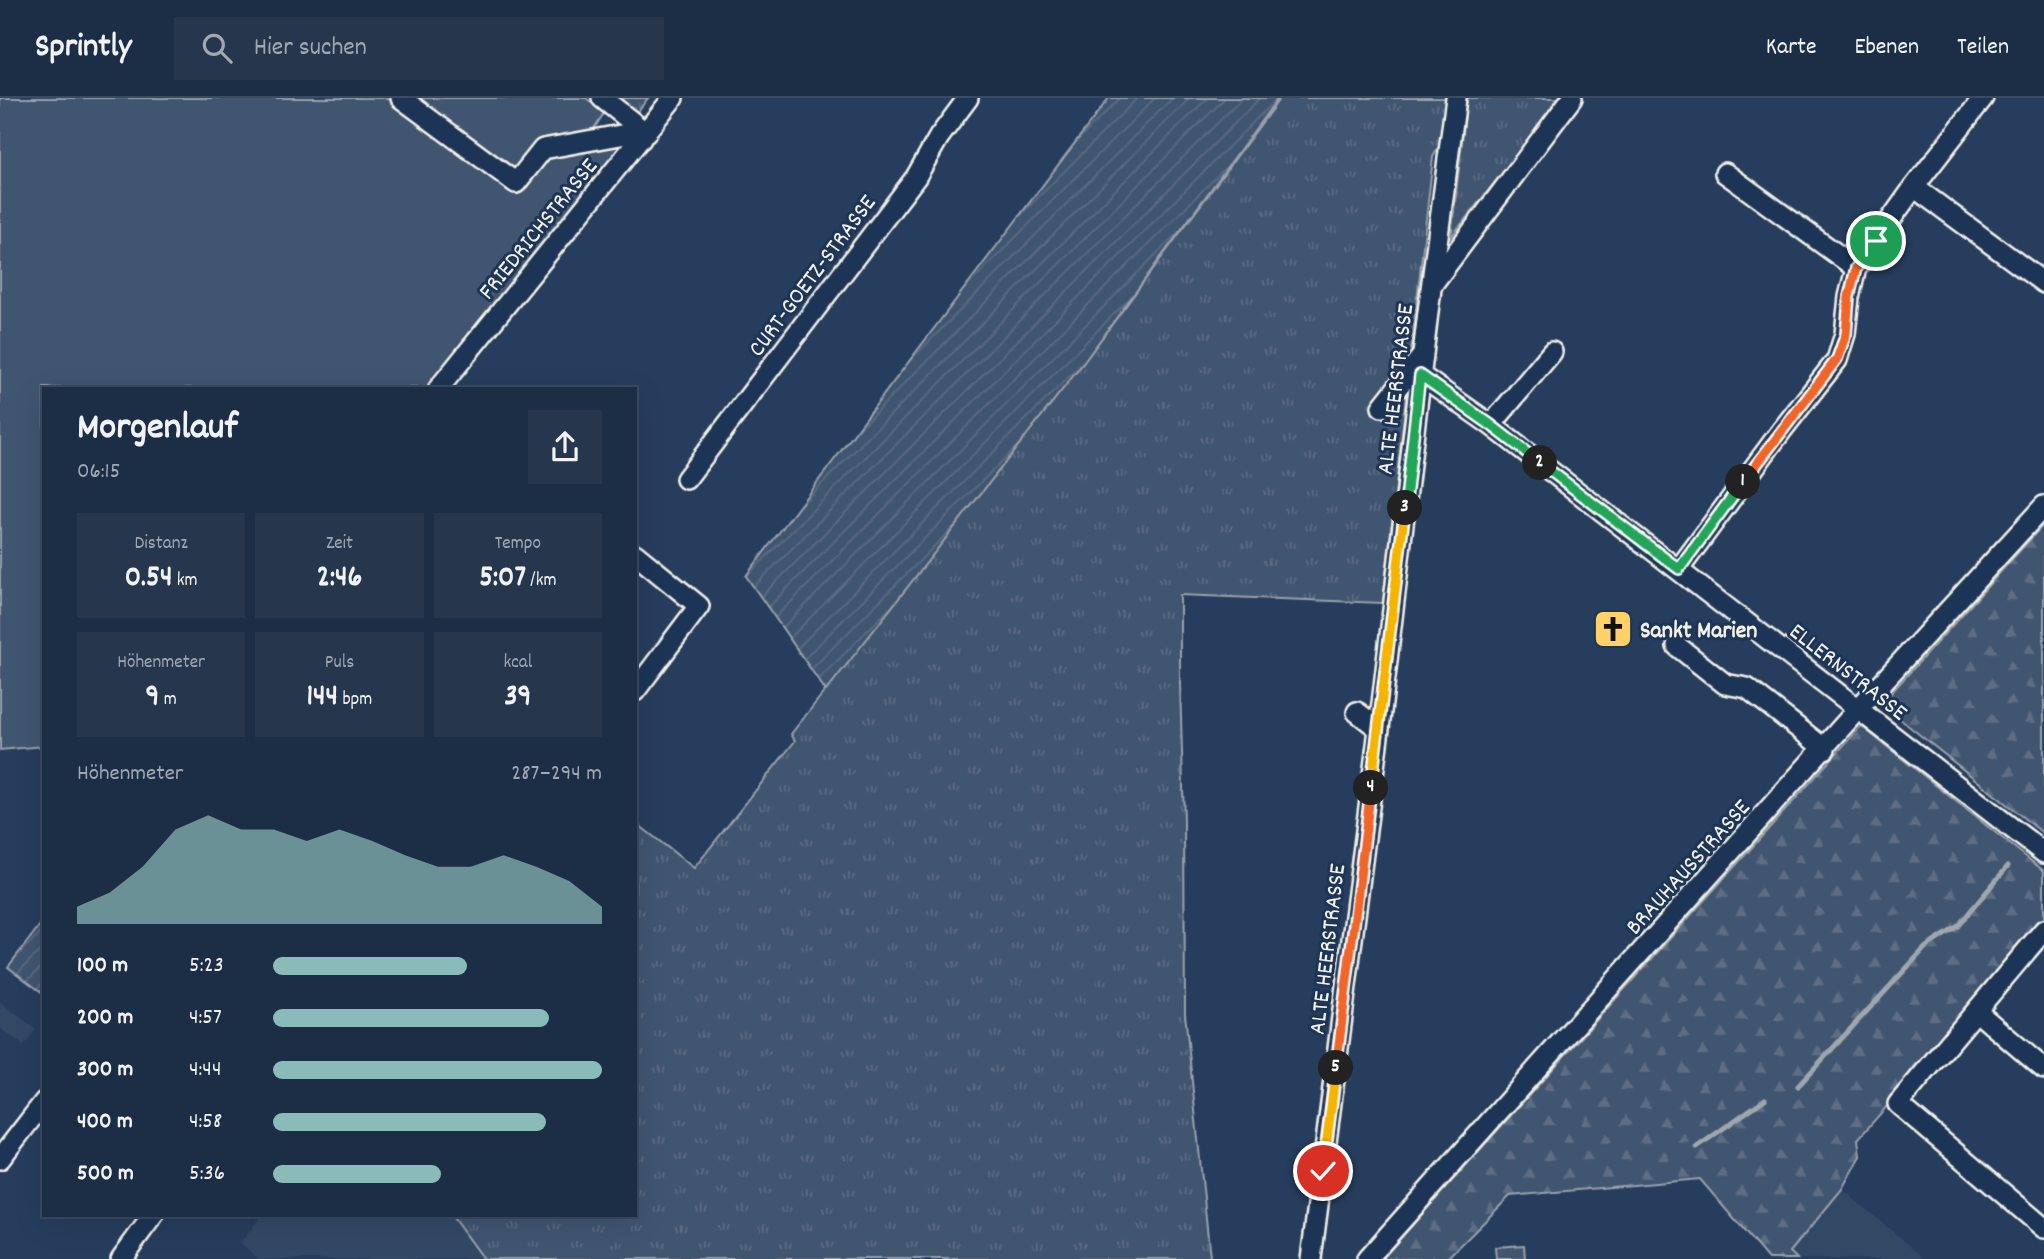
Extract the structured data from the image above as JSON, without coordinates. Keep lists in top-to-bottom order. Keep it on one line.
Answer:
{"streets":{"street":["FRIEDRICHSTRASSE","CURT-GOETZ-STRASSE","ALTE HEERSTRASSE","ELLERNSTRASSE","BRAUHAUSSTRASSE"]},"crossings":[["ALTE HEERSTRASSE","ELLERNSTRASSE"],["ELLERNSTRASSE","BRAUHAUSSTRASSE"]],"places":{"church":["Sankt Marien"]},"page":{"header":"Sprintly","search":"Hier suchen","nav":["Karte","Ebenen","Teilen"],"heading":["Morgenlauf","06:15"],"pins":["2","1","3","4","5"],"stats":[["Distanz","0.54 km"],["Zeit","2:46"],["Tempo","5:07 /km"],["Höhenmeter","9 m"],["Puls","144 bpm"],["kcal","39"]],"chart":["Höhenmeter","287–294 m"],"list":[{"name":"100 m","note":"5:23"},{"name":"200 m","note":"4:57"},{"name":"300 m","note":"4:44"},{"name":"400 m","note":"4:58"},{"name":"500 m","note":"5:36"}]}}
